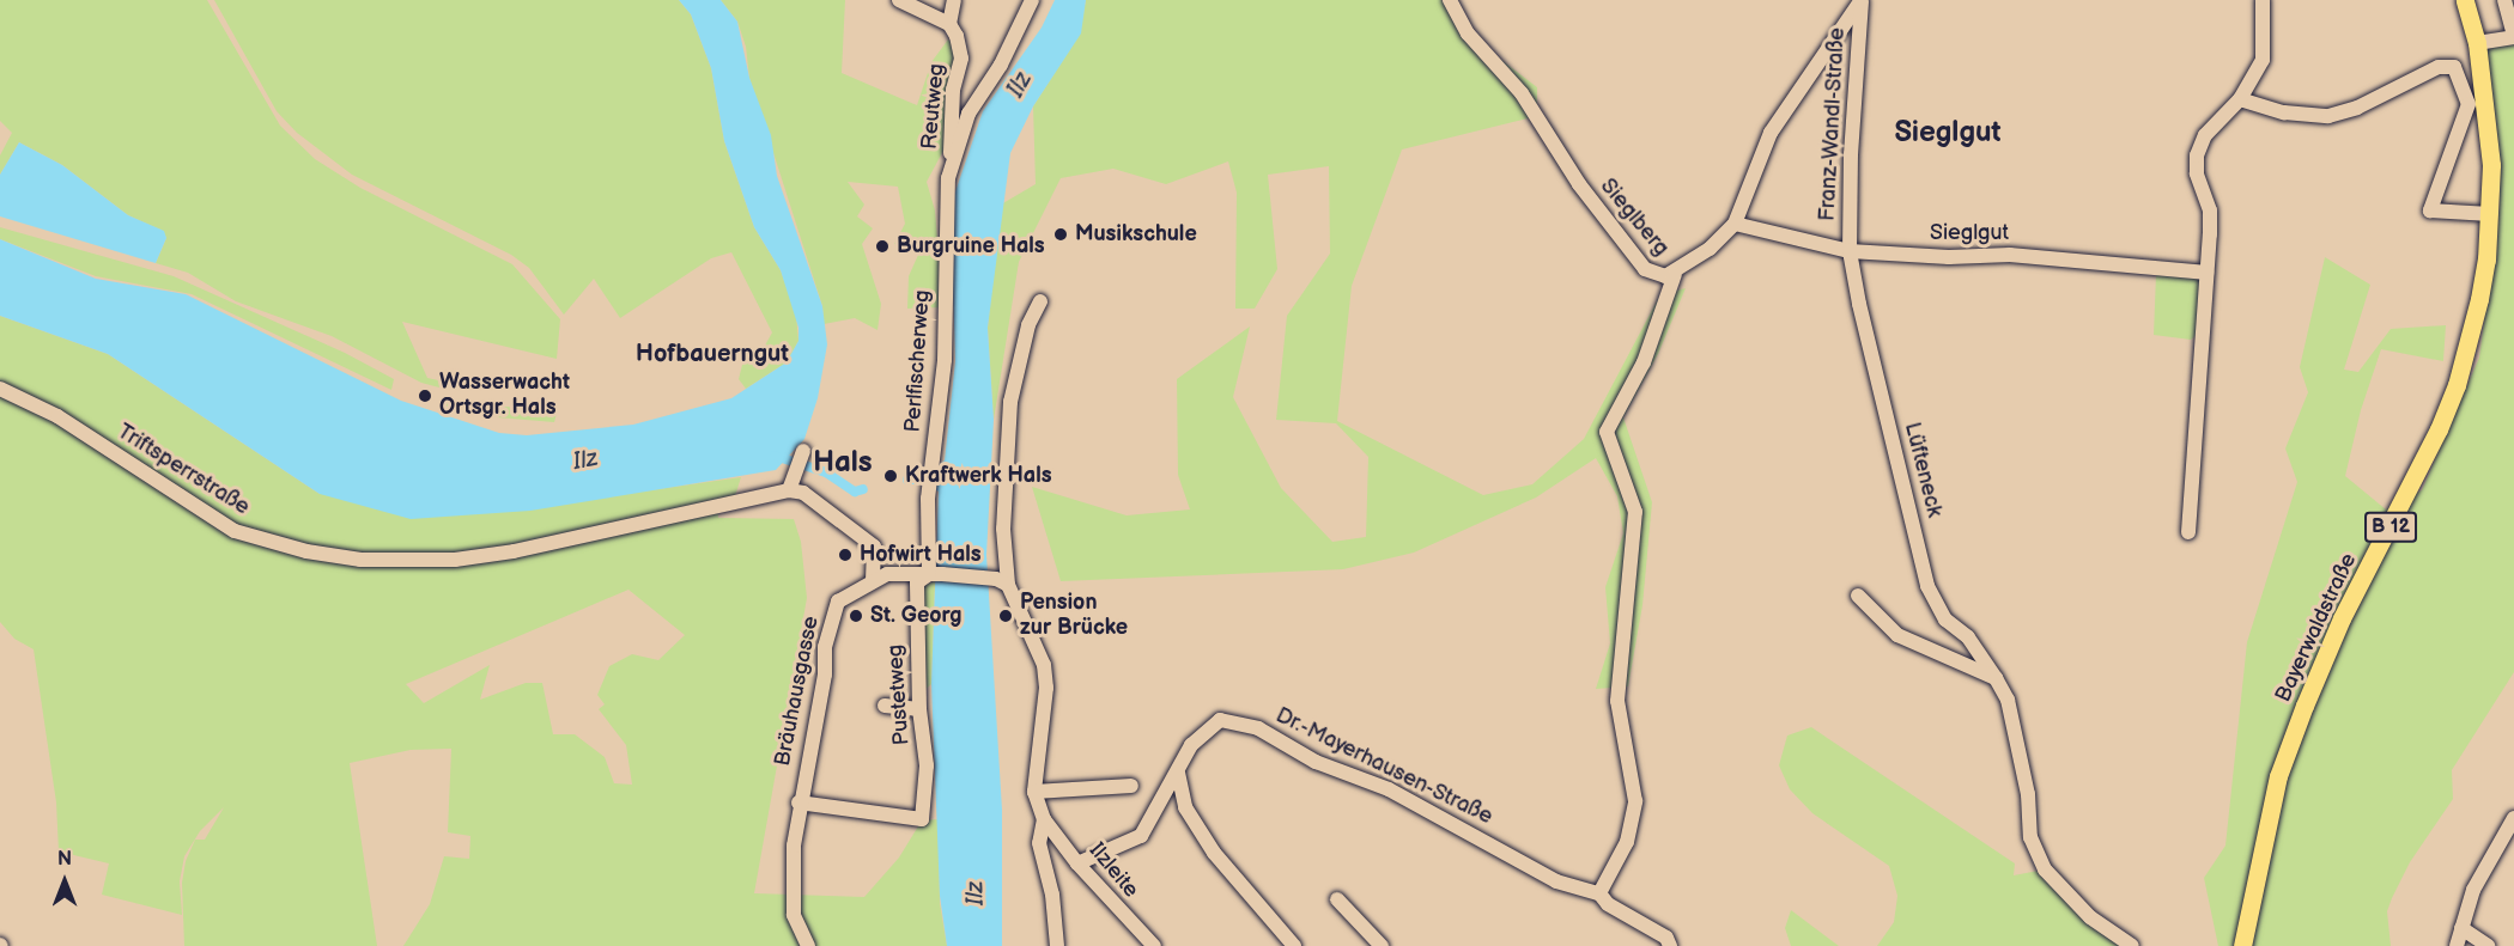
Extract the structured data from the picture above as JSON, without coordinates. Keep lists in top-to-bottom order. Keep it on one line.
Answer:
{"streets":{"main road":["B 12","Bayerwaldstraße"],"street":["Reutweg","Franz-Wandl-Straße","Sieglberg","Sieglgut","Perlfischerweg","Triftsperrstraße","Lüfteneck","Bräuhausgasse","Pustetweg","Dr.-Mayerhausen-Straße","Ilzleite"]},"crossings":[["Reutweg","Perlfischerweg"],["Franz-Wandl-Straße","Sieglberg"],["Franz-Wandl-Straße","Sieglgut"],["Franz-Wandl-Straße","Lüfteneck"],["Sieglberg","Sieglgut"],["Sieglgut","Lüfteneck"],["Perlfischerweg","Bräuhausgasse"],["Perlfischerweg","Pustetweg"],["Bräuhausgasse","Pustetweg"],["Dr.-Mayerhausen-Straße","Ilzleite"]],"districts":["Sieglgut","Hofbauerngut","Hals"],"water":["Ilz"],"places":["Musikschule","Burgruine Hals","Wasserwacht Ortsgr. Hals","Kraftwerk Hals","Hofwirt Hals","St. Georg","Pension zur Brücke"],"north":"top"}
